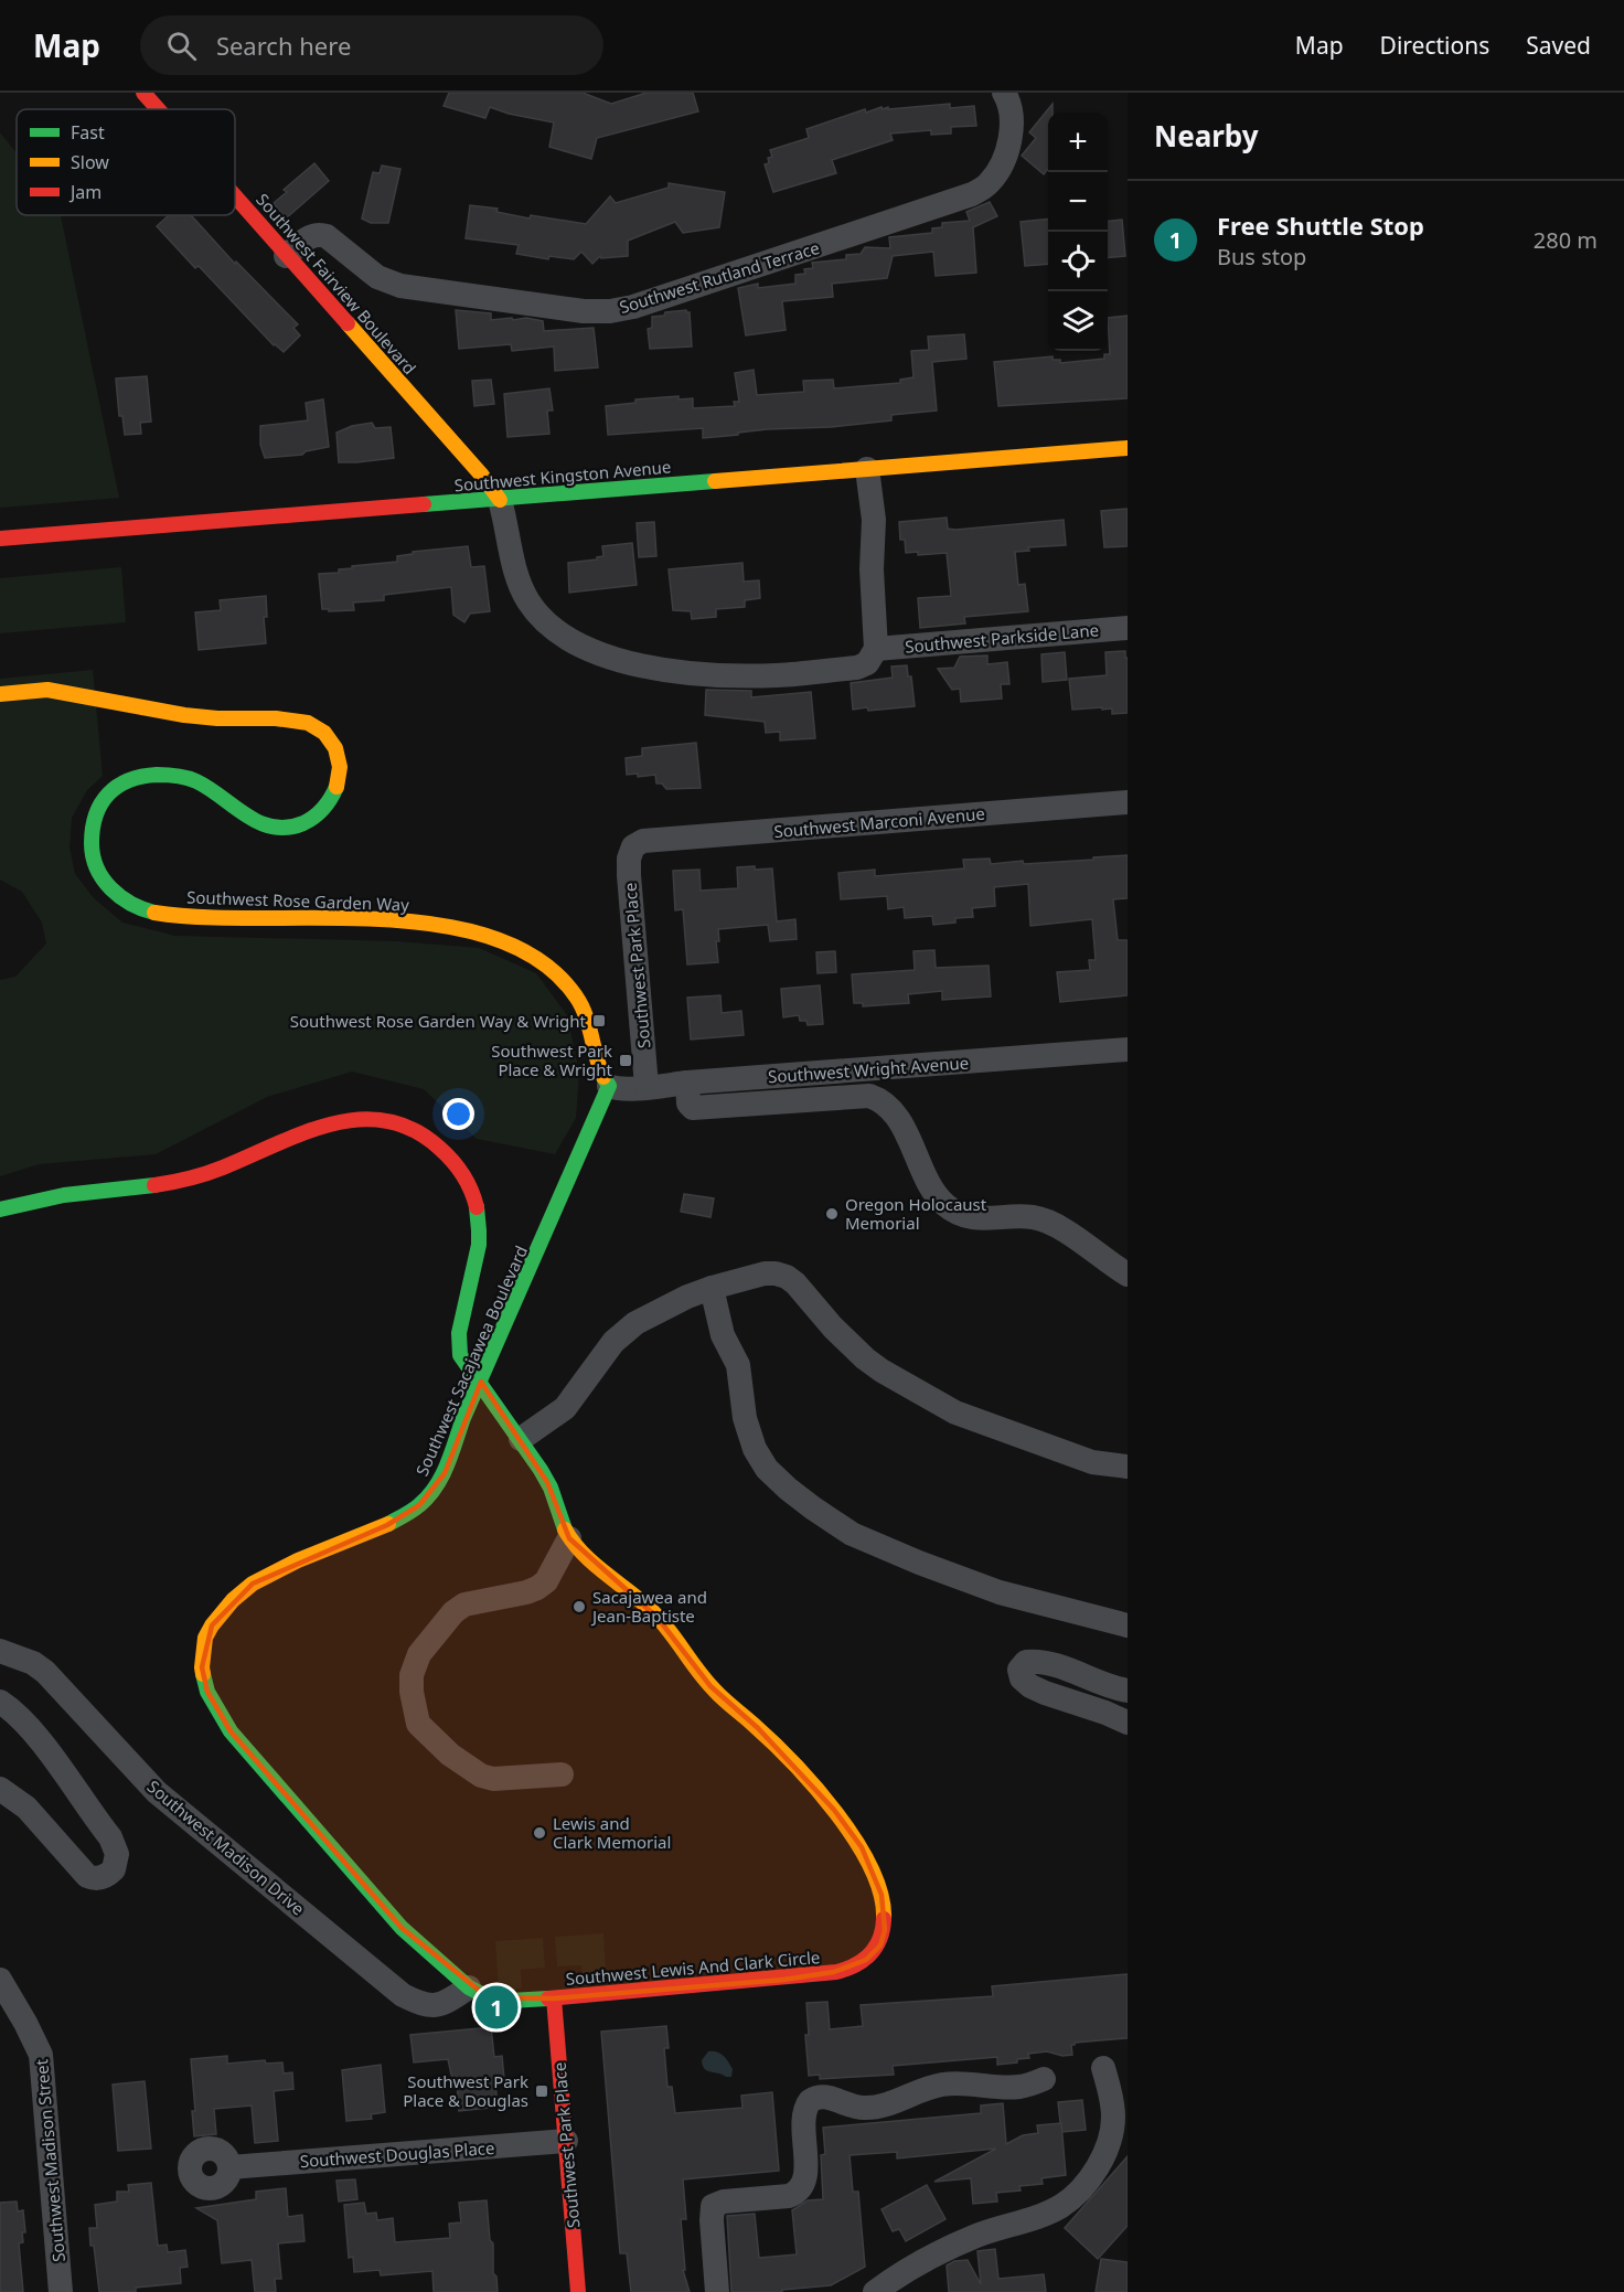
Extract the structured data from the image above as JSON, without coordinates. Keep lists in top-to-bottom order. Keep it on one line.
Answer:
{"streets":{"street":["Southwest Rutland Terrace","Southwest Fairview Boulevard","Southwest Kingston Avenue","Southwest Parkside Lane","Southwest Marconi Avenue","Southwest Rose Garden Way","Southwest Park Place","Southwest Wright Avenue","Southwest Sacajawea Boulevard","Southwest Madison Drive","Southwest Lewis And Clark Circle","Southwest Douglas Place","Southwest Madison Street"]},"crossings":[["Southwest Rutland Terrace","Southwest Fairview Boulevard"],["Southwest Fairview Boulevard","Southwest Kingston Avenue"],["Southwest Marconi Avenue","Southwest Park Place"],["Southwest Rose Garden Way","Southwest Wright Avenue"],["Southwest Rose Garden Way","Southwest Sacajawea Boulevard"],["Southwest Park Place","Southwest Wright Avenue"],["Southwest Park Place","Southwest Lewis And Clark Circle"],["Southwest Park Place","Southwest Douglas Place"],["Southwest Wright Avenue","Southwest Sacajawea Boulevard"],["Southwest Sacajawea Boulevard","Southwest Madison Drive"],["Southwest Sacajawea Boulevard","Southwest Lewis And Clark Circle"],["Southwest Madison Drive","Southwest Lewis And Clark Circle"]],"places":{"transit":["Southwest Rose Garden Way & Wright","Southwest Park Place & Wright","Southwest Park Place & Douglas"],"other":["Oregon Holocaust Memorial","Sacajawea and Jean-Baptiste","Lewis and Clark Memorial"]},"legend":["Fast","Slow","Jam"],"page":{"header":"Map","search":"Search here","nav":["Map","Directions","Saved"],"heading":"Nearby","map_buttons":["+","−"],"list":[{"mark":"1","name":"Free Shuttle Stop","note":"Bus stop","value":"280 m"}],"pins":"1"}}
